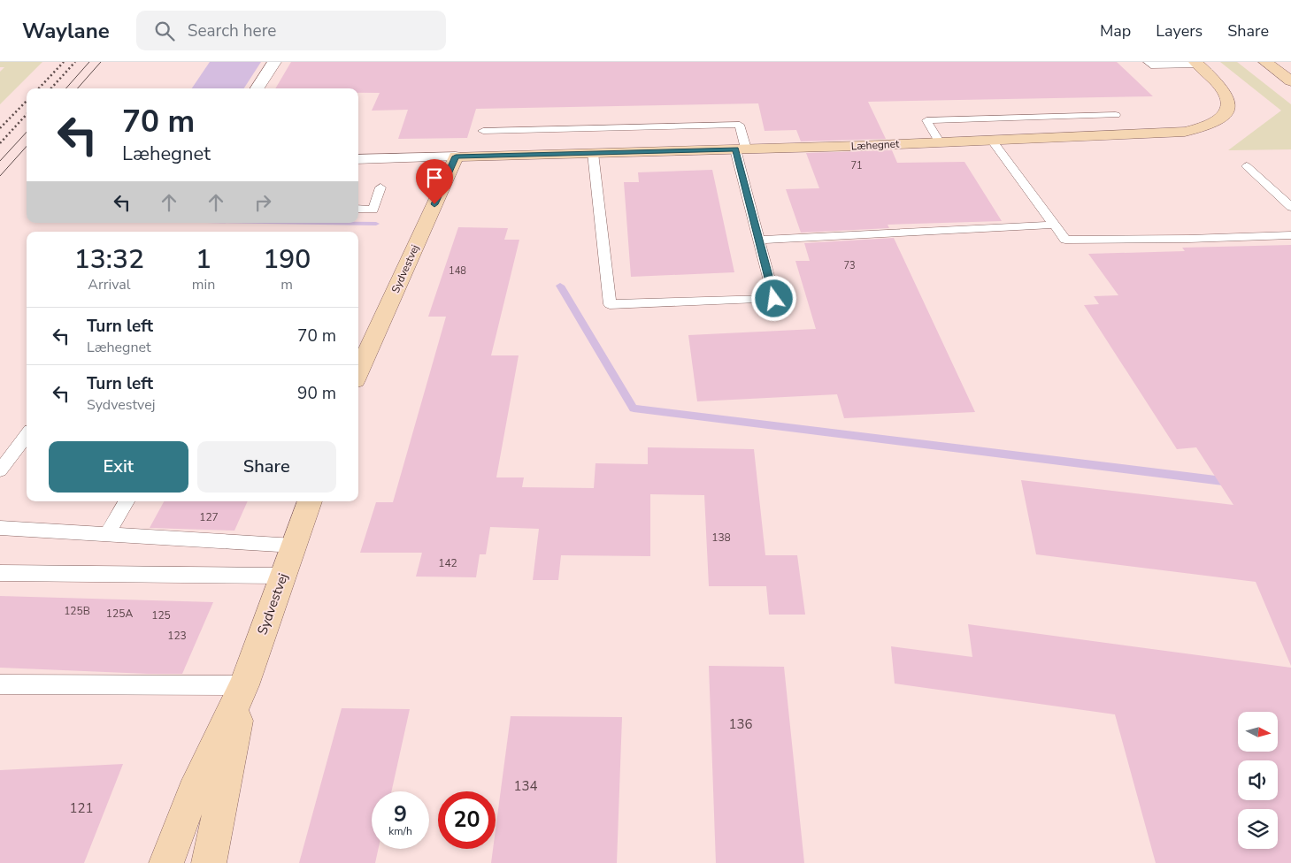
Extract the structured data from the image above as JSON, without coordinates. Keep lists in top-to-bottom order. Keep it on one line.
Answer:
{"streets":{"street":["Læhegnet","Sydvestvej"]},"crossings":[["Læhegnet","Sydvestvej"]],"house_numbers":["71","73","148","127","138","142","125B","125A","125","123","136","134","121"],"north":"right","page":{"header":"Waylane","search":"Search here","nav":["Map","Layers","Share"],"turn":["70 m","Læhegnet"],"eta":["13:32","Arrival","1","min","190","m"],"list":[{"name":"Turn left","note":"Læhegnet","value":"70 m"},{"name":"Turn left","note":"Sydvestvej","value":"90 m"}],"buttons":["Exit","Share"],"speed":"9 km/h","limit":"20"}}
